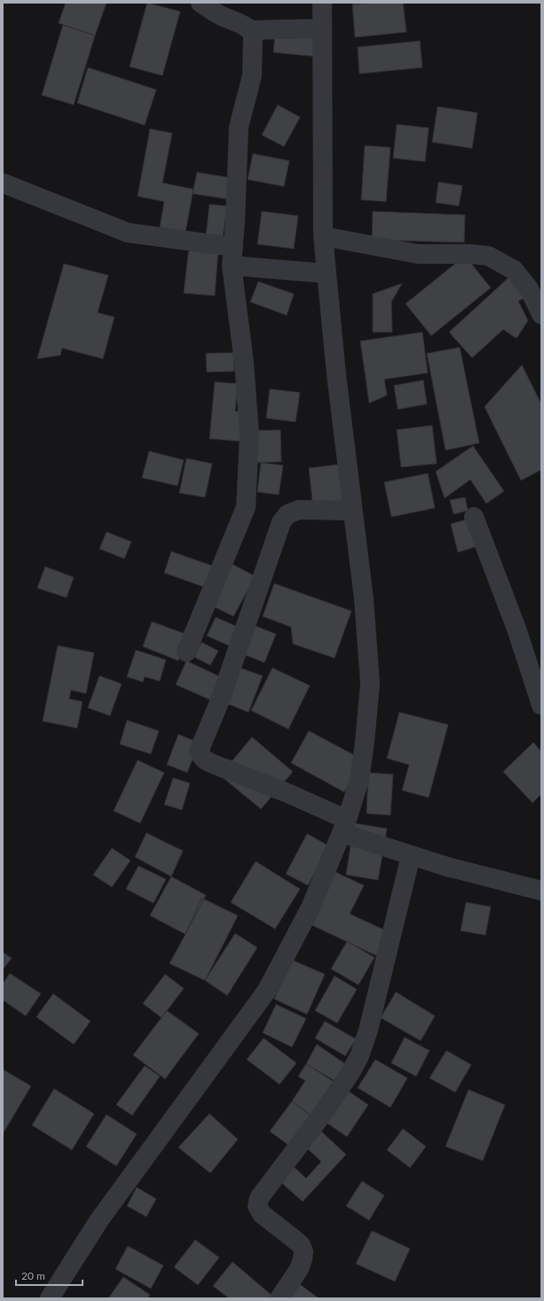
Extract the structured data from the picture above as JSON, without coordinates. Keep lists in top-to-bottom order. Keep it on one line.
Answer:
{"scale_bar":"20 m"}
